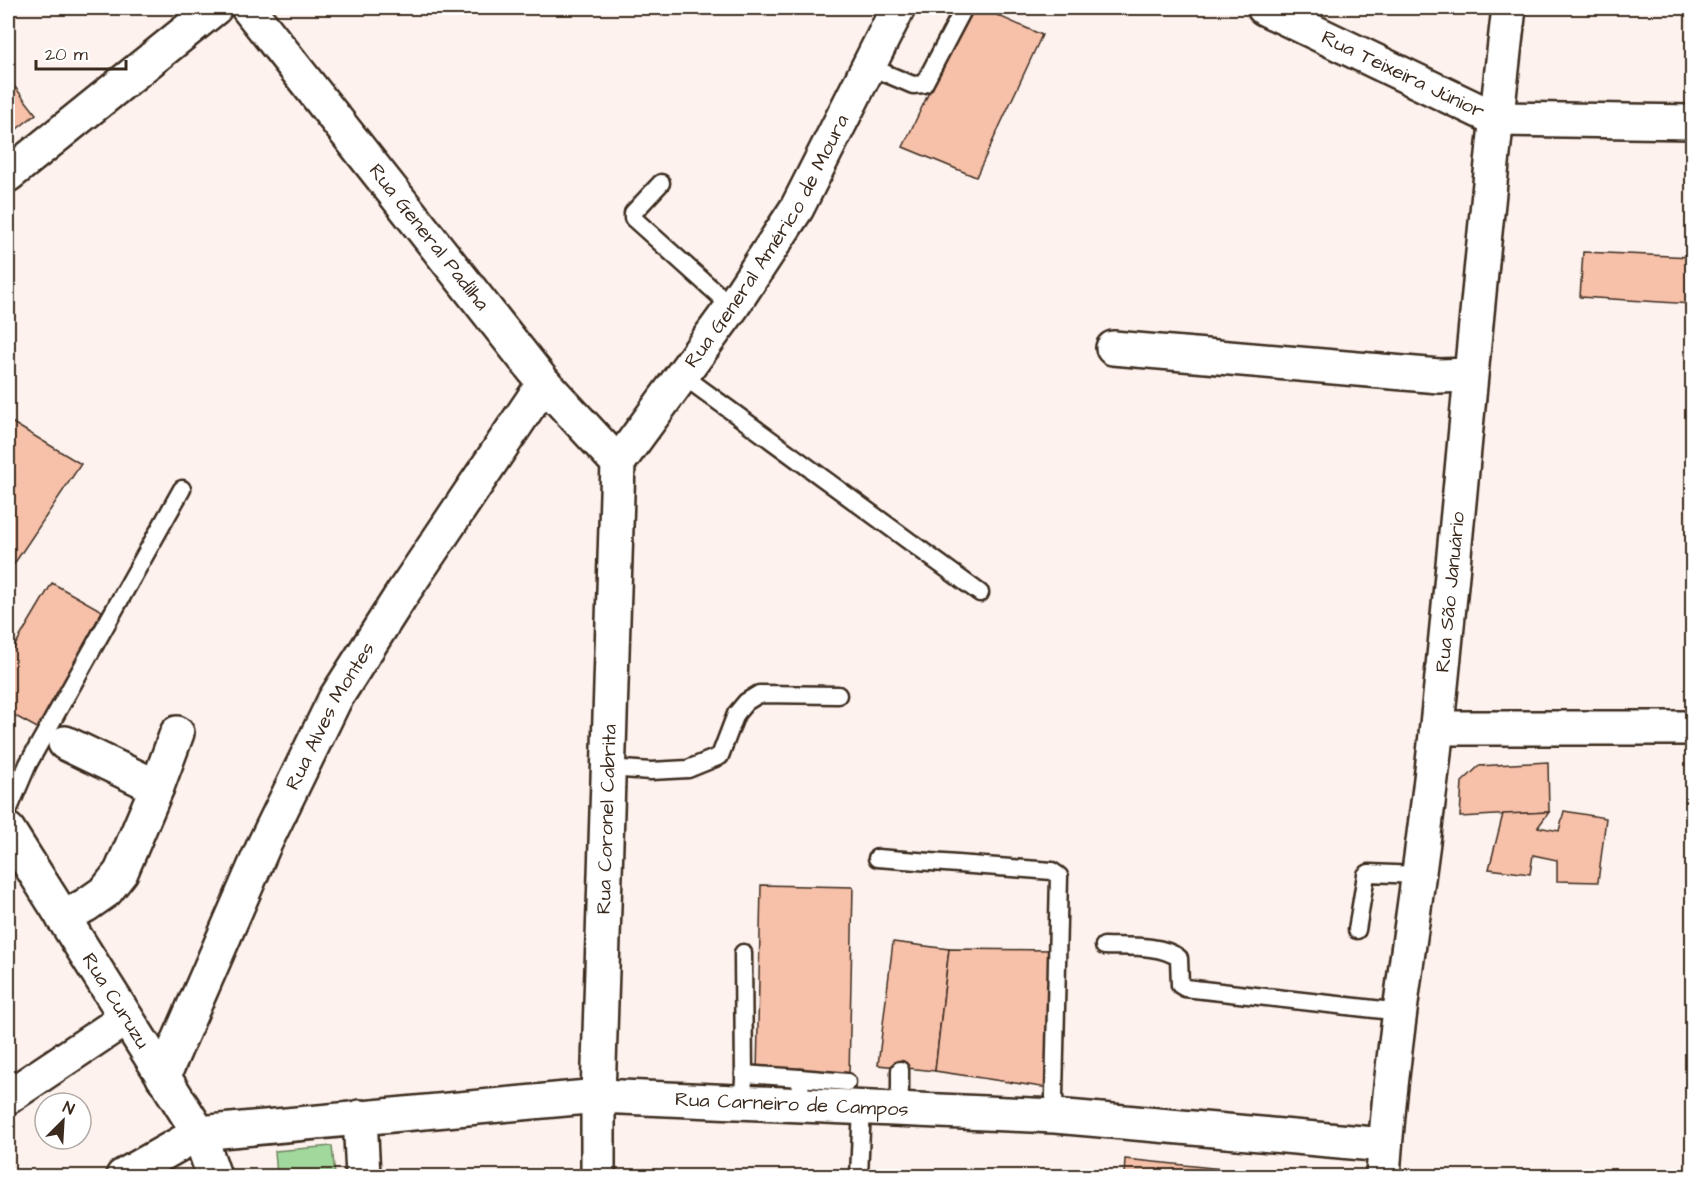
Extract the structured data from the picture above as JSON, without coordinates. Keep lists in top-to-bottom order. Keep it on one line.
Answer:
{"streets":{"street":["Rua Teixeira Júnior","Rua General Padilha","Rua General Américo de Moura","Rua São Januário","Rua Alves Montes","Rua Coronel Cabrita","Rua Curuzu","Rua Carneiro de Campos"]},"crossings":[["Rua Teixeira Júnior","Rua São Januário"],["Rua General Padilha","Rua General Américo de Moura"],["Rua General Padilha","Rua Alves Montes"],["Rua General Padilha","Rua Coronel Cabrita"],["Rua General Américo de Moura","Rua Coronel Cabrita"],["Rua São Januário","Rua Carneiro de Campos"],["Rua Alves Montes","Rua Curuzu"],["Rua Coronel Cabrita","Rua Carneiro de Campos"],["Rua Curuzu","Rua Carneiro de Campos"]],"scale_bar":"20 m","north":"top right"}
